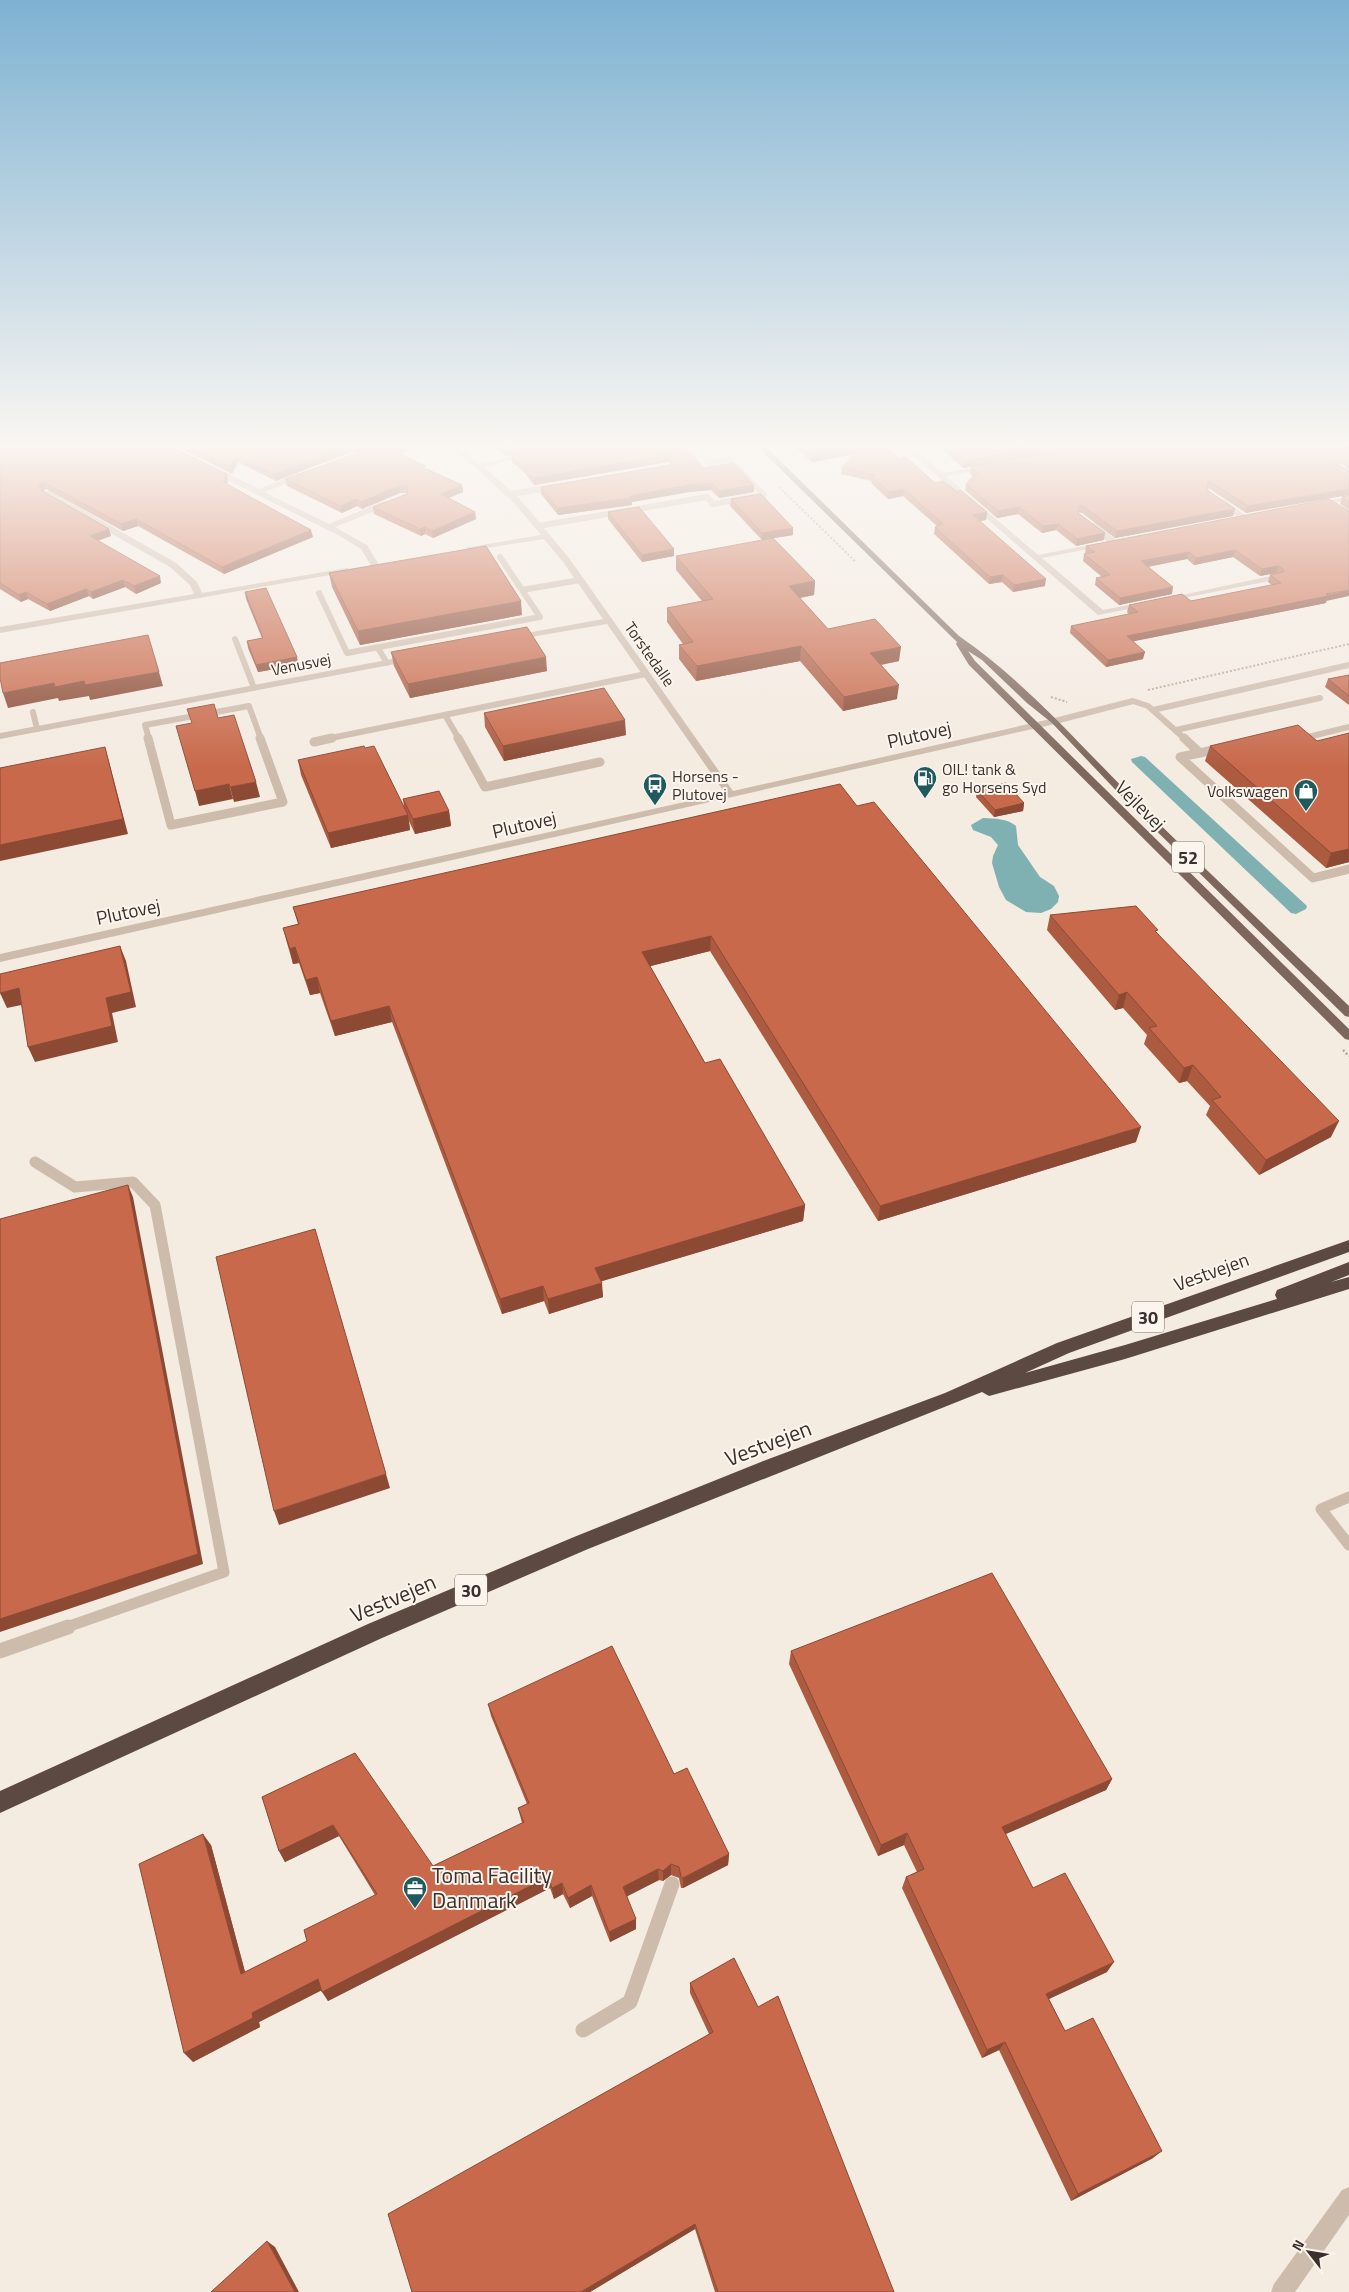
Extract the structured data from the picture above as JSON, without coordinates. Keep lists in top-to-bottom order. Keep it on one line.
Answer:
{"streets":{"highway":["Vestvejen","30"],"main road":["Vejlevej","52"],"street":["Torstedalle","Venusvej","Plutovej"]},"crossings":[["Torstedalle","Plutovej"],["Plutovej","Vejlevej"]],"places":{"fuel station":["OIL! tank & go Horsens Syd"],"bus stop":["Horsens - Plutovej"],"shop":["Volkswagen"],"office":["Toma Facility Danmark"]},"north":"top left"}
